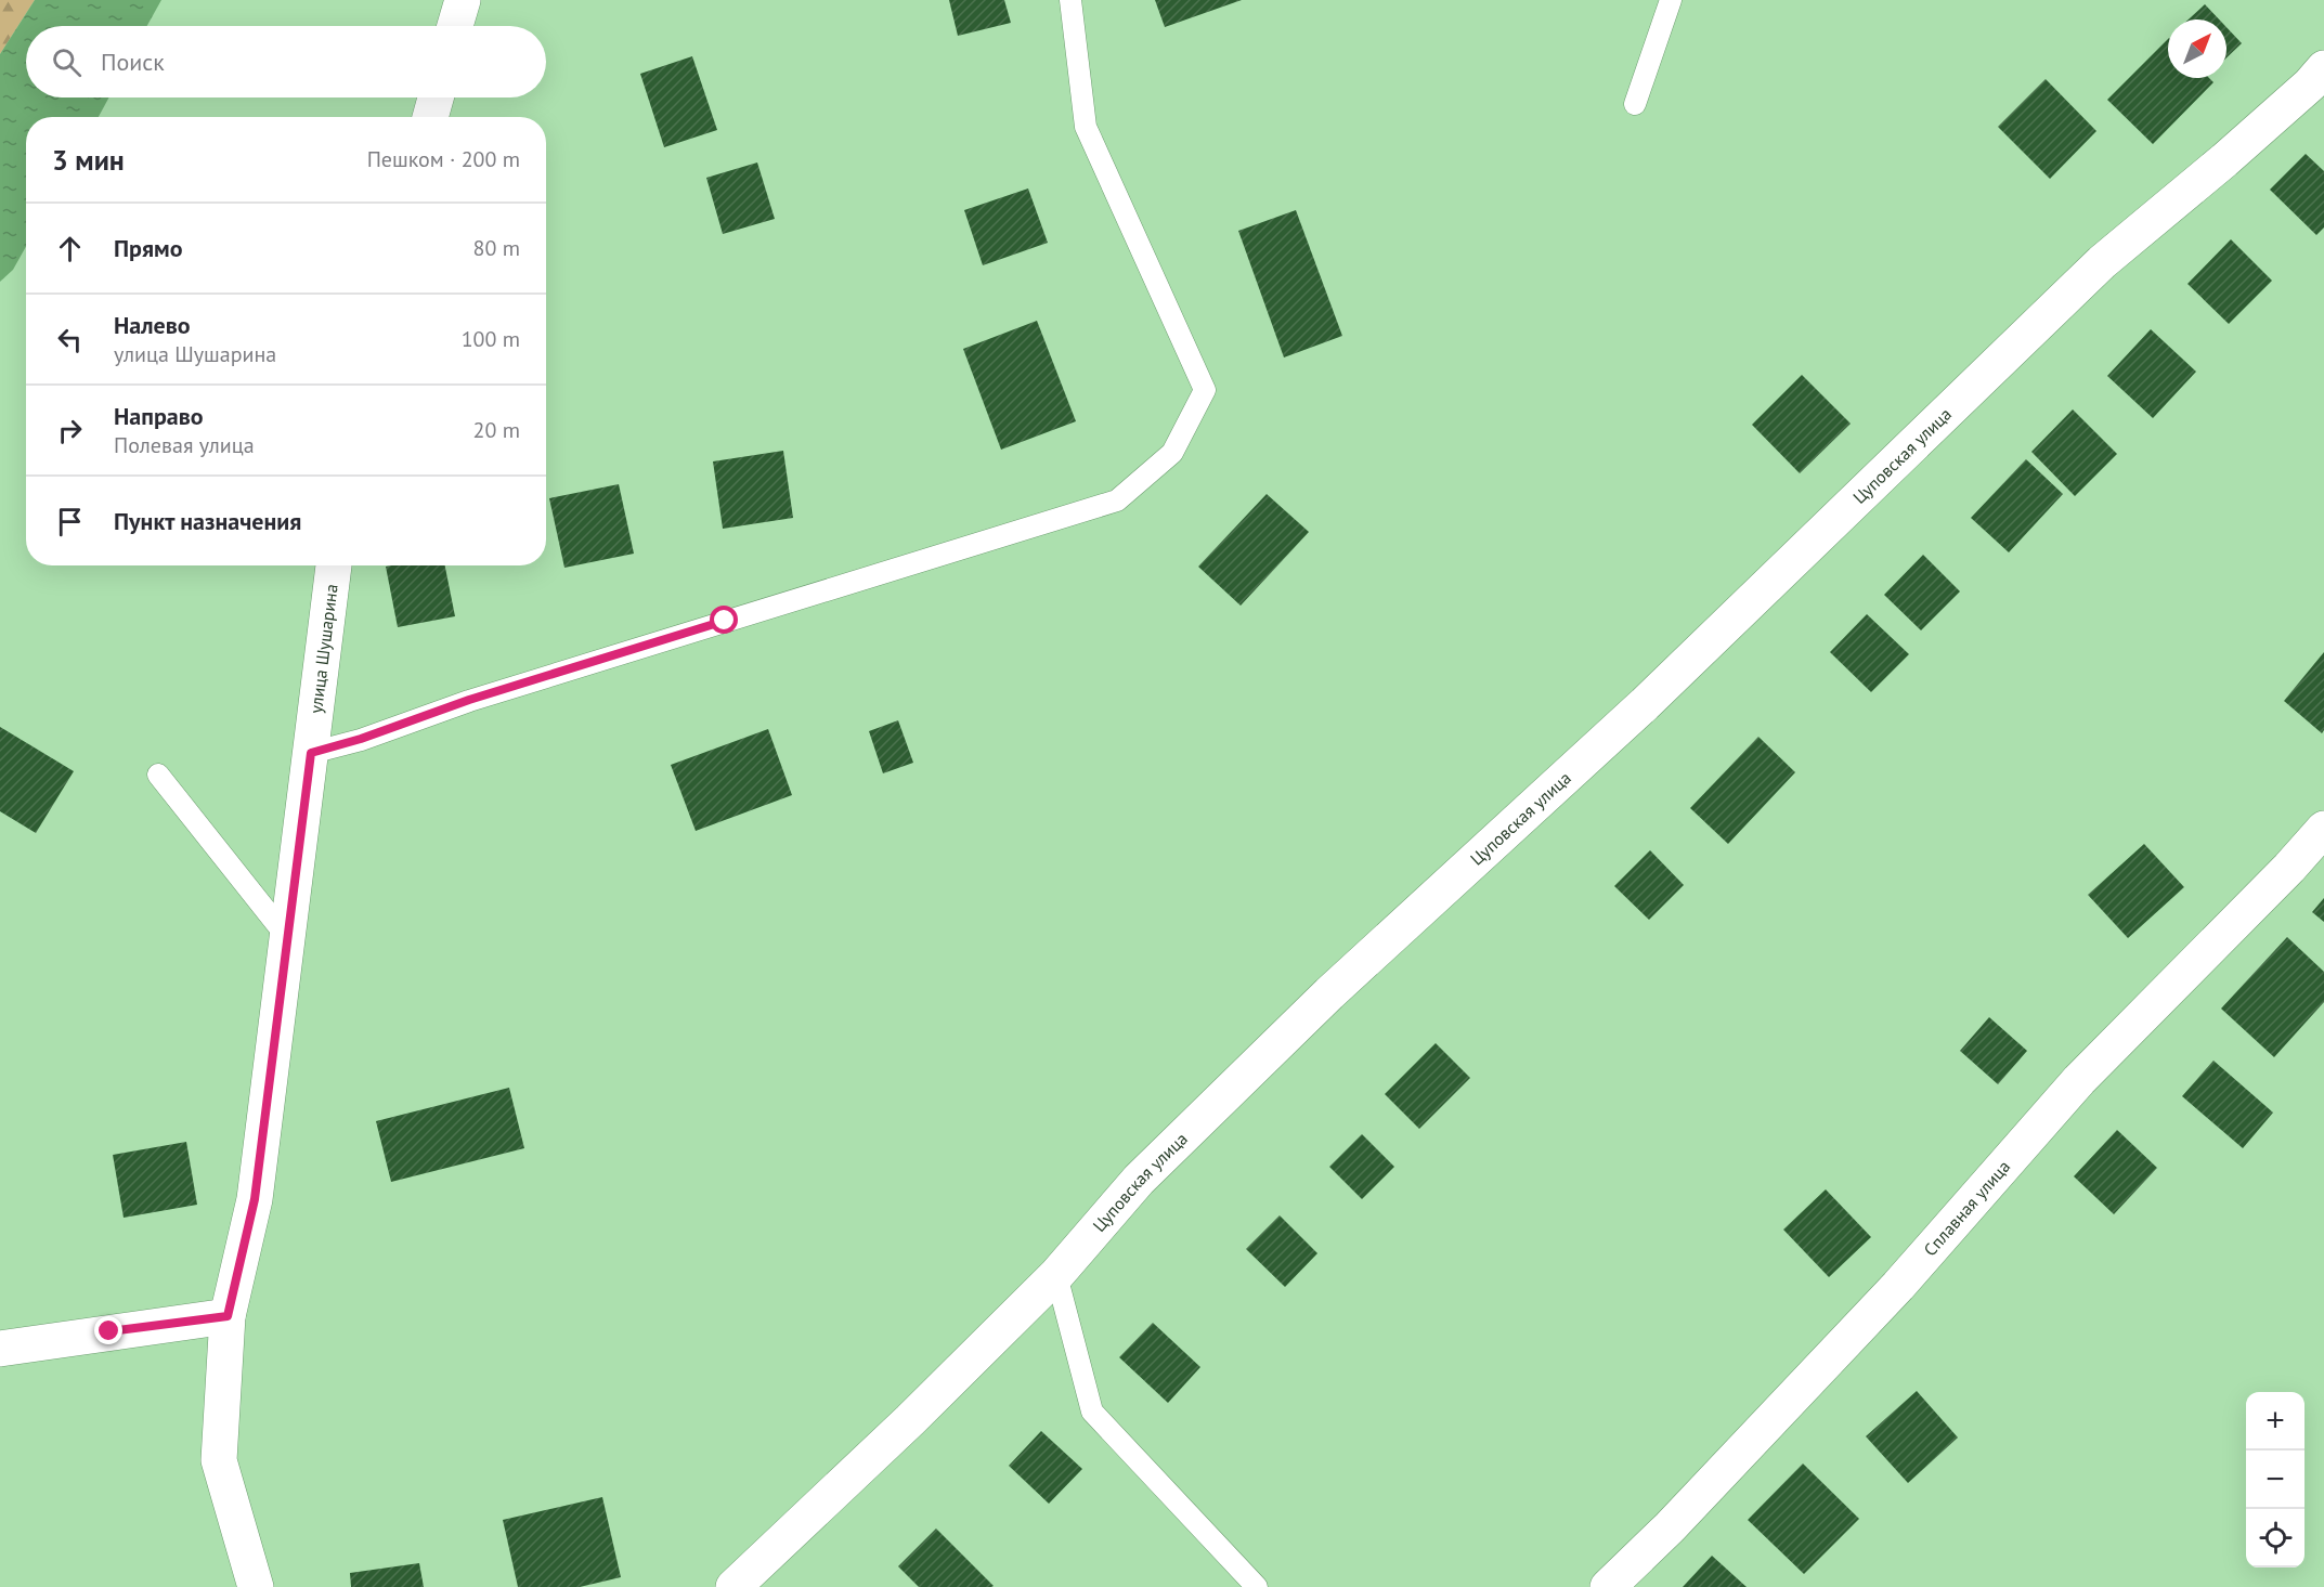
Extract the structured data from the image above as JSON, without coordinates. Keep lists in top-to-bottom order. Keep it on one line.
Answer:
{"streets":{"street":["Цуповская улица","улица Шушарина","Сплавная улица"]},"north":"top right","page":{"search":"Поиск","heading":["3 мин","Пешком · 200 m"],"list":[["Прямо","80 m"],["Налево","улица Шушарина","100 m"],["Направо","Полевая улица","20 m"],"Пункт назначения"],"map_buttons":["+","−"]}}
